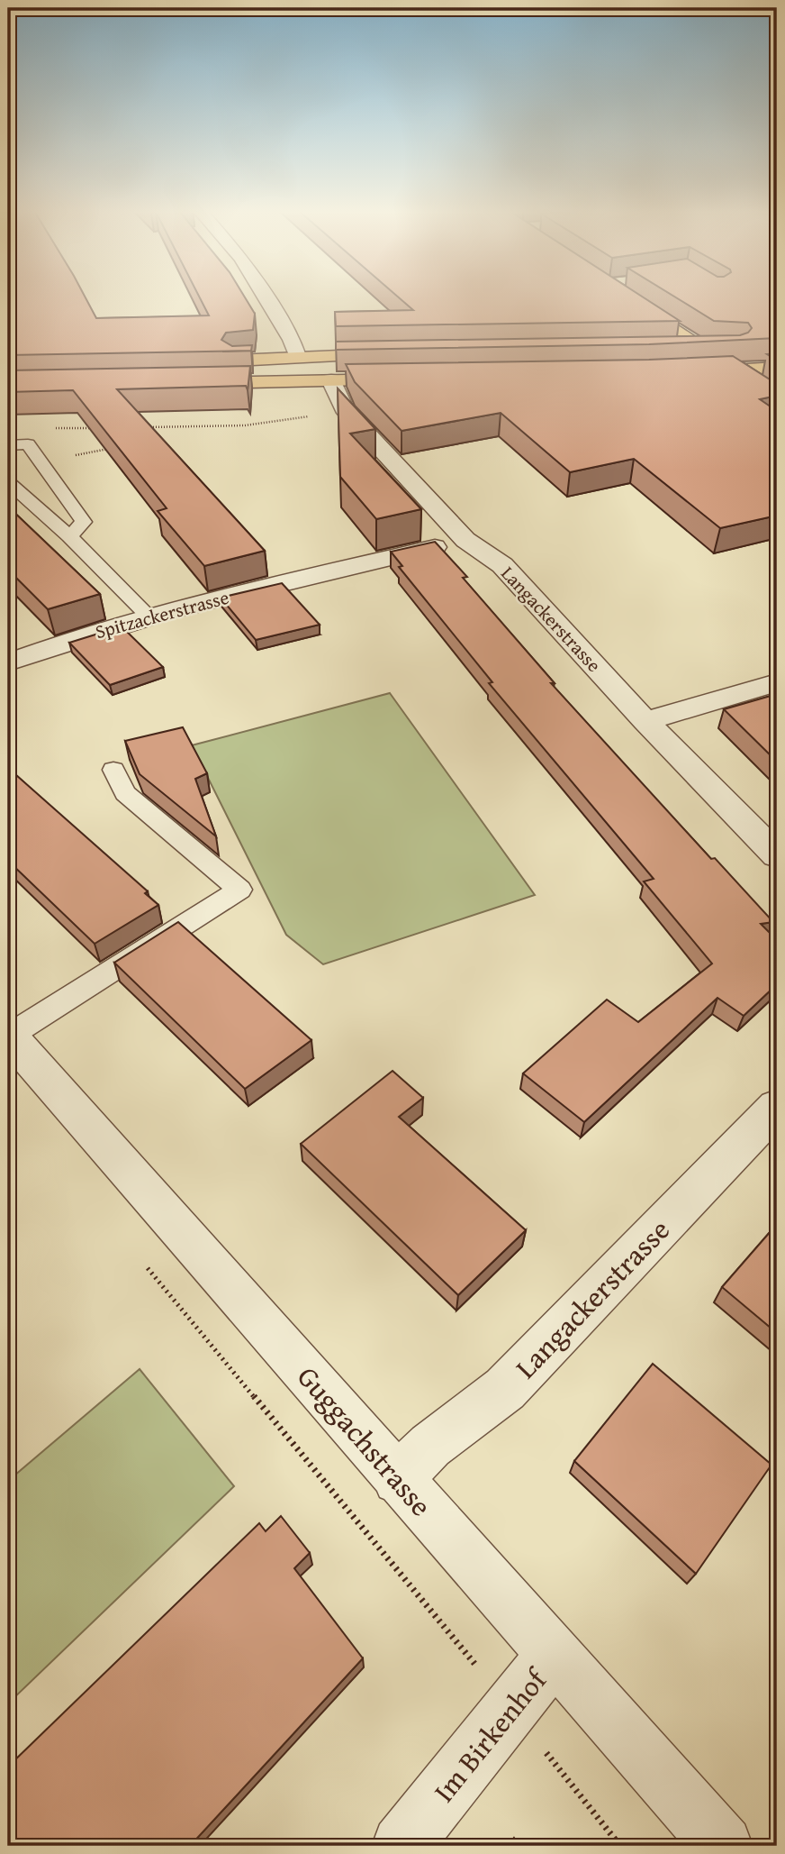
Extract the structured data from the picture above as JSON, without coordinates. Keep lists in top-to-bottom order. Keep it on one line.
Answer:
{"streets":{"street":["Spitzackerstrasse","Langackerstrasse","Guggachstrasse","Im Birkenhof"]},"crossings":[["Spitzackerstrasse","Langackerstrasse"],["Langackerstrasse","Guggachstrasse"],["Guggachstrasse","Im Birkenhof"]]}
